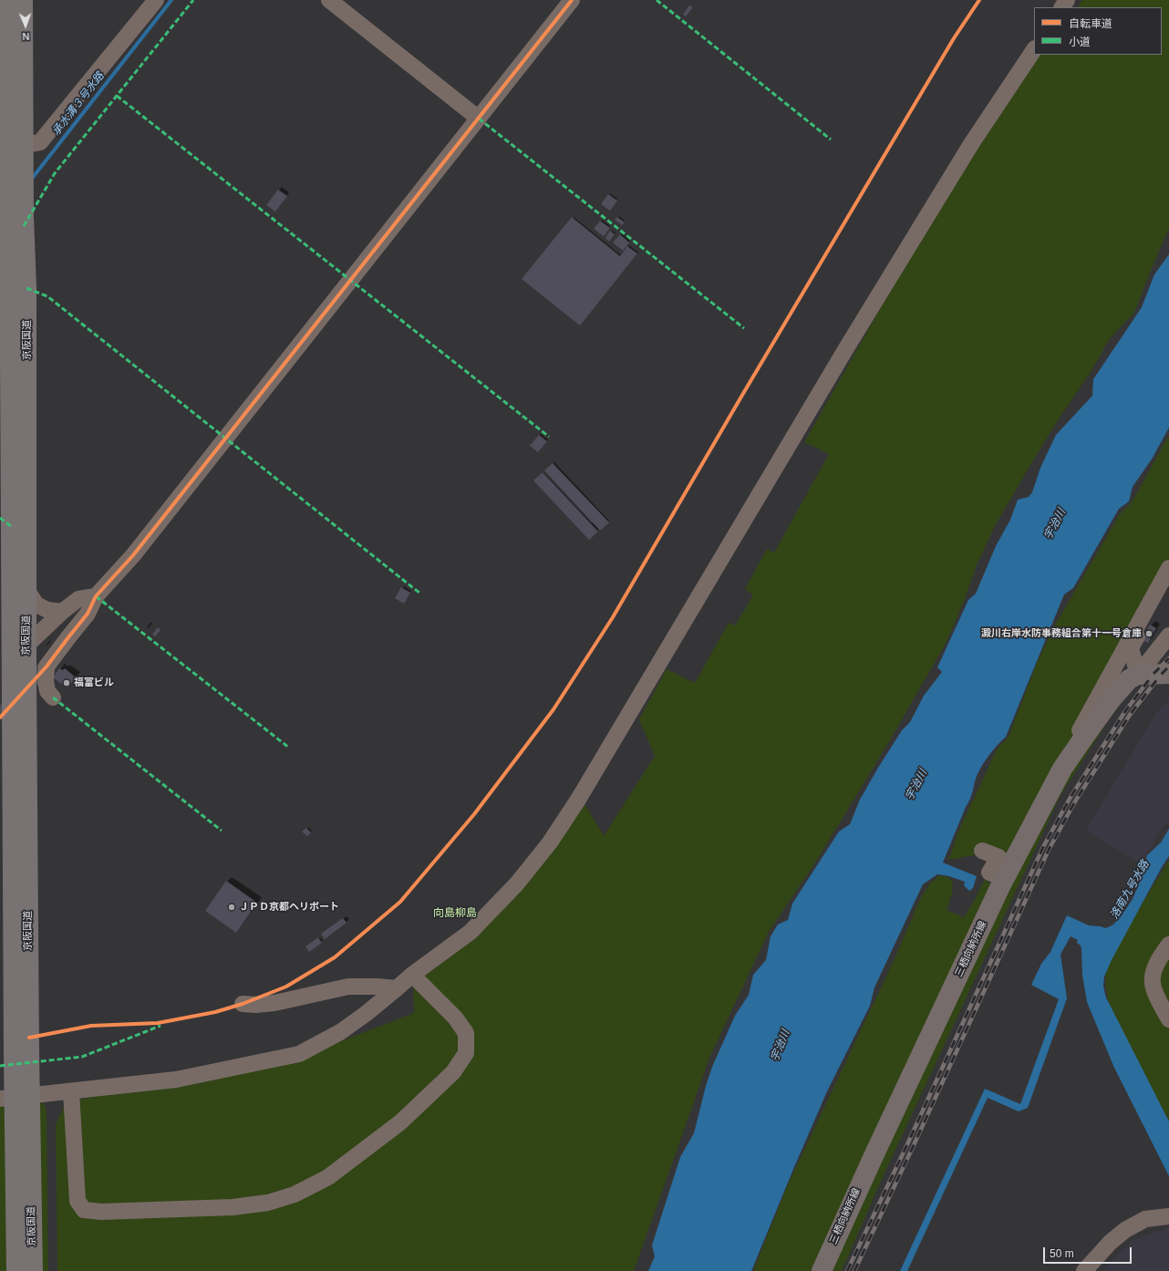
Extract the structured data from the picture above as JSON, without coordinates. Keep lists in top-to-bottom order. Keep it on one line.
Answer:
{"streets":{"highway":["京阪国道"],"main road":["三栖向納所線"]},"districts":["向島柳島"],"water":["承水溝３号水路","宇治川","洛南九号水路"],"places":["澱川右岸水防事務組合第十一号倉庫","福富ビル","ＪＰＤ京都ヘリポート"],"legend":["自転車道","小道"],"scale_bar":"50 m","north":"bottom"}
